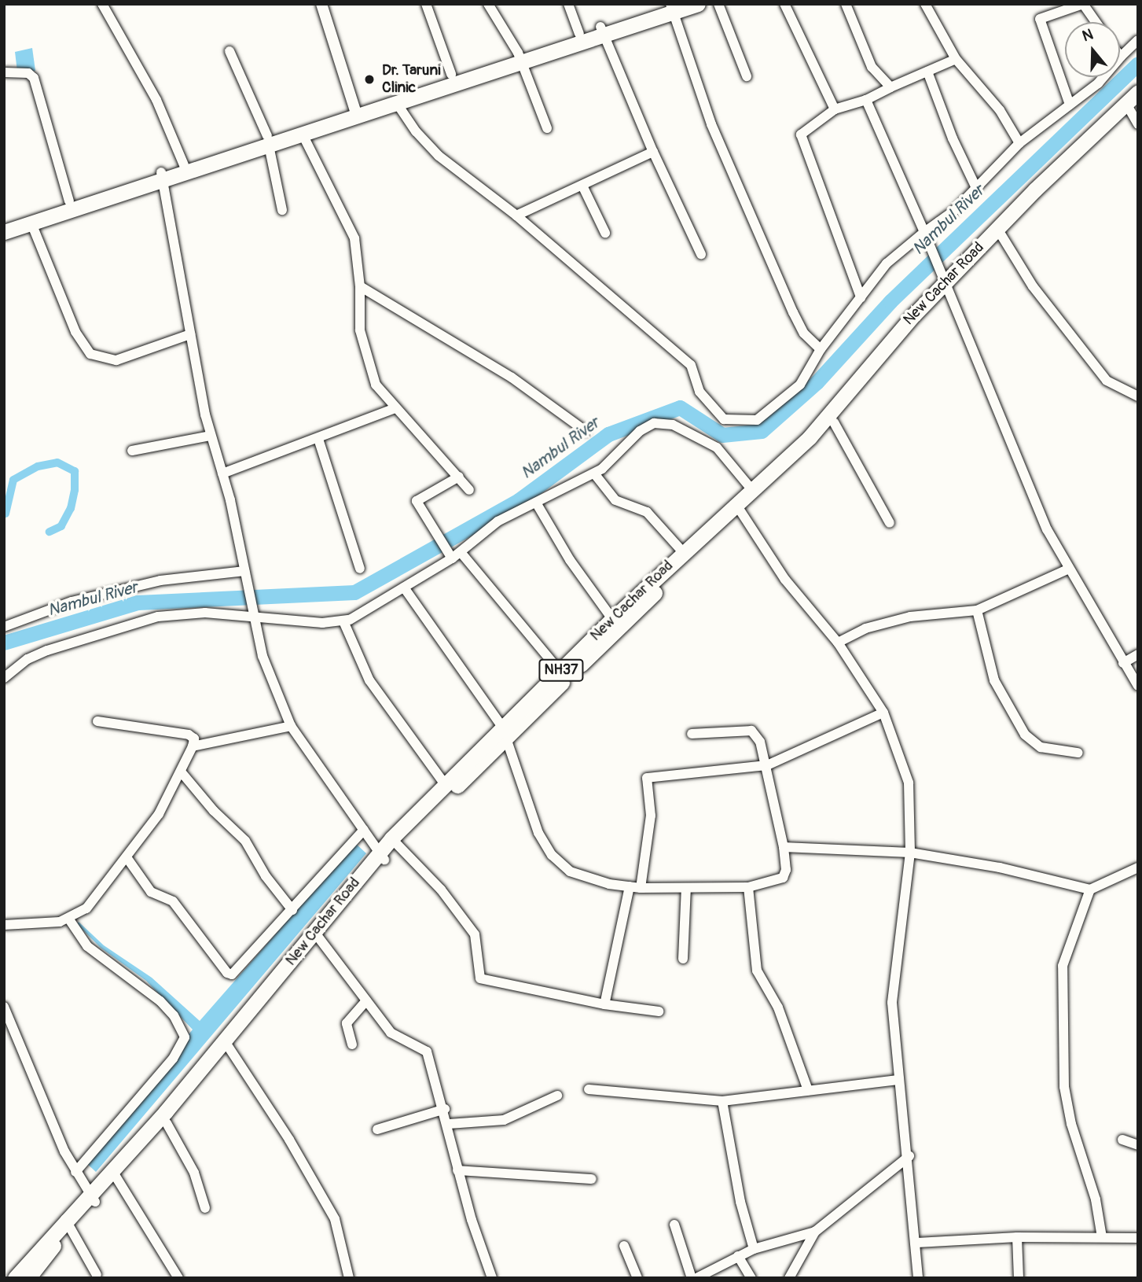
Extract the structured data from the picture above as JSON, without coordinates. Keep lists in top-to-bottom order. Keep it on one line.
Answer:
{"streets":{"main road":["New Cachar Road","NH37"]},"water":["Nambul River"],"places":["Dr. Taruni Clinic"],"north":"top"}
